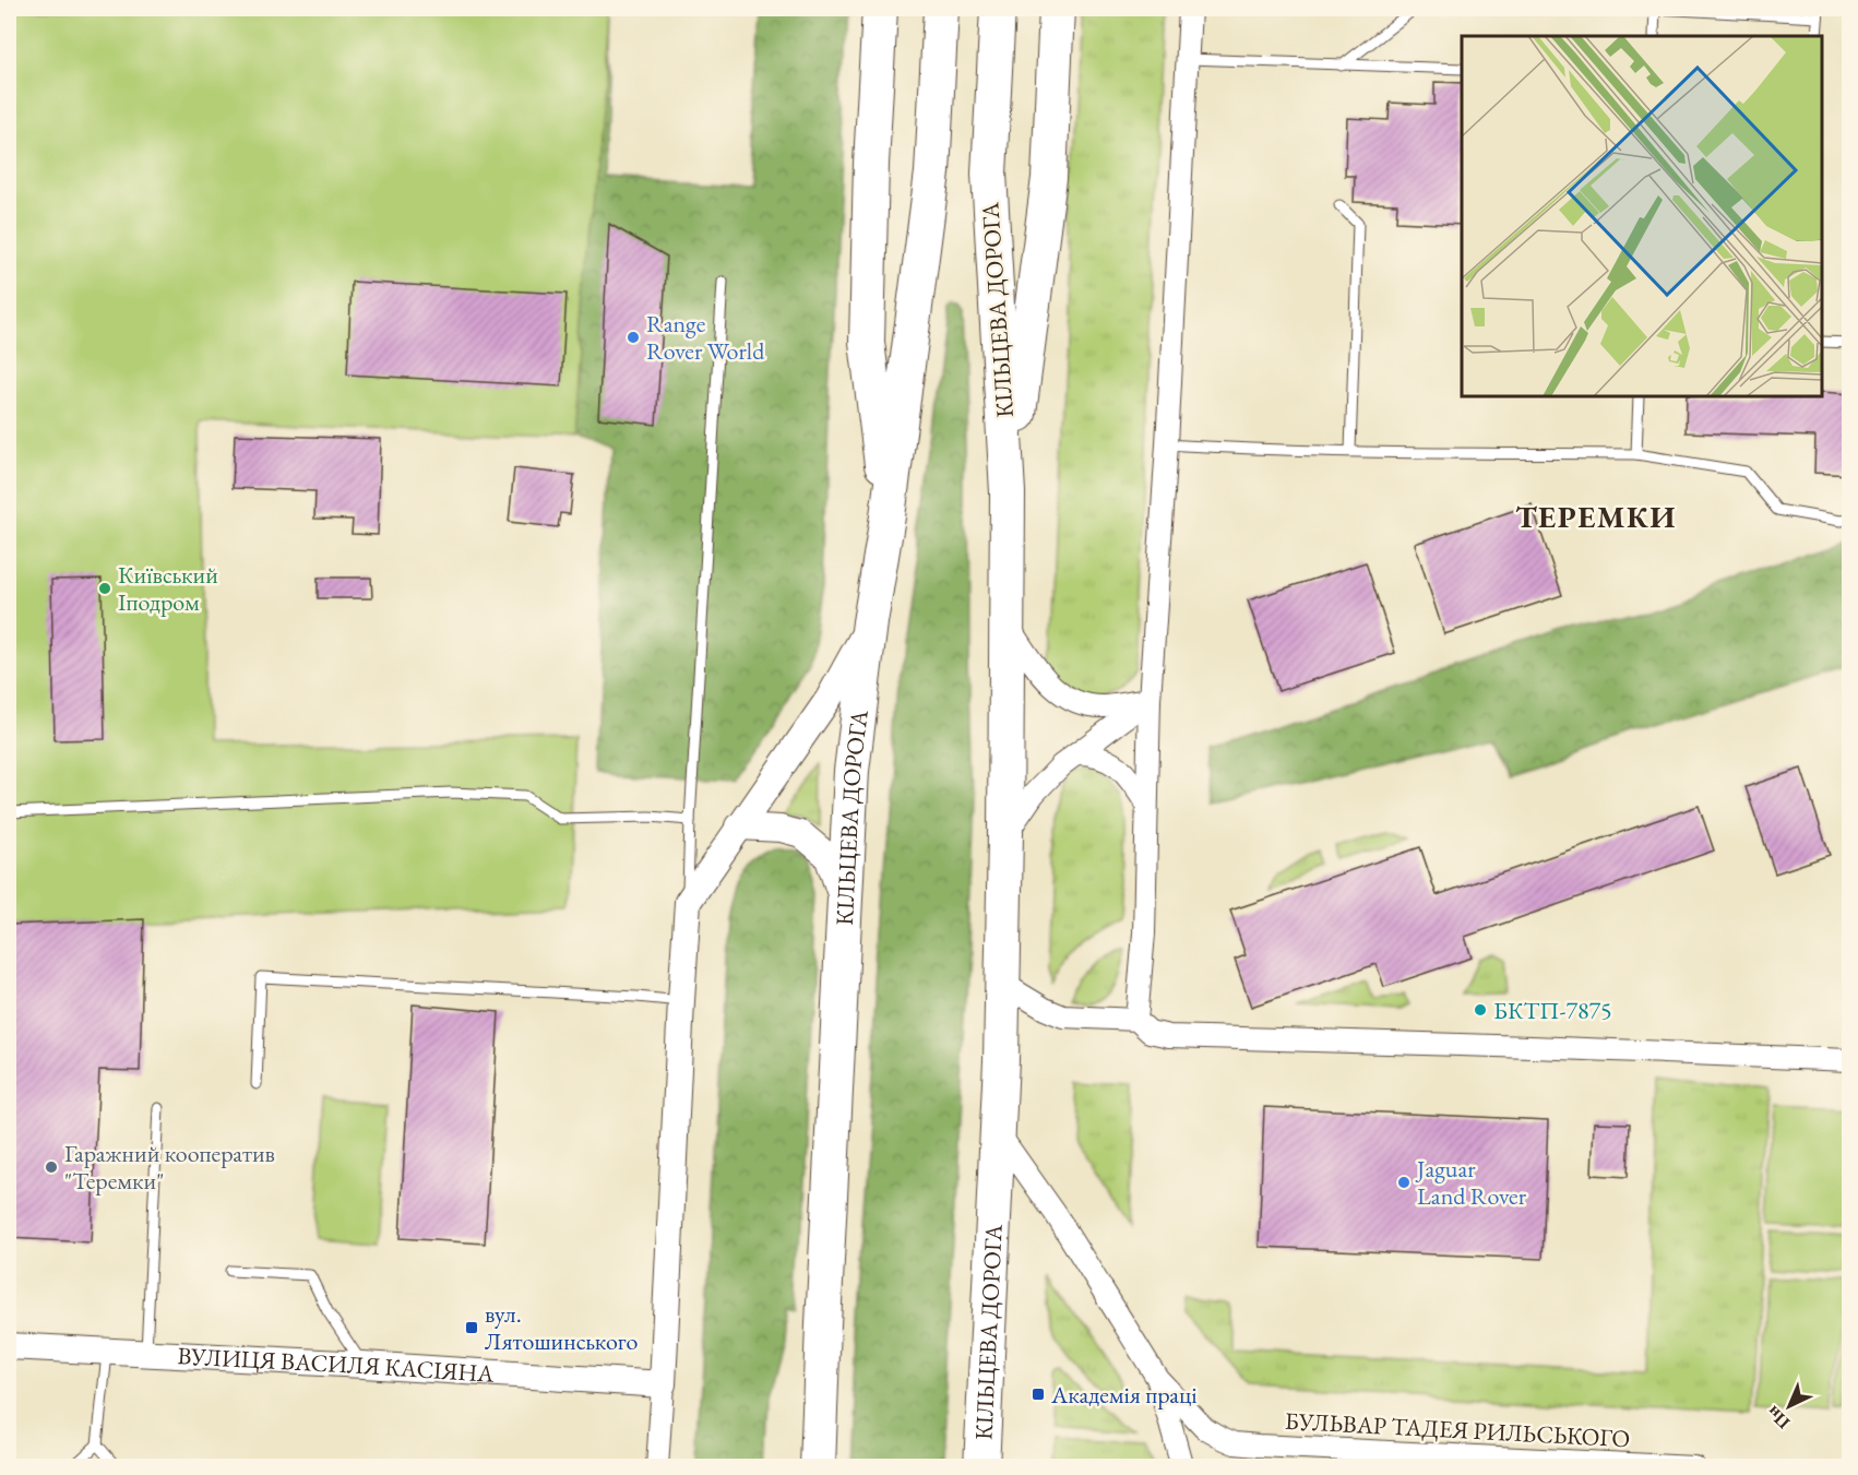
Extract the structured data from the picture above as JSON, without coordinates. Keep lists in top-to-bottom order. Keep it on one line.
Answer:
{"streets":{"highway":["КІЛЬЦЕВА ДОРОГА"],"street":["ВУЛИЦЯ ВАСИЛЯ КАСІЯНА","БУЛЬВАР ТАДЕЯ РИЛЬСЬКОГО"]},"districts":["ТЕРЕМКИ"],"places":{"other":["Range Rover World","Київський Іподром","БКТП-7875","Гаражний кооператив \"Теремки\"","Jaguar Land Rover"],"transit":["вул. Лятошинського","Академія праці"]},"north":"bottom left"}
